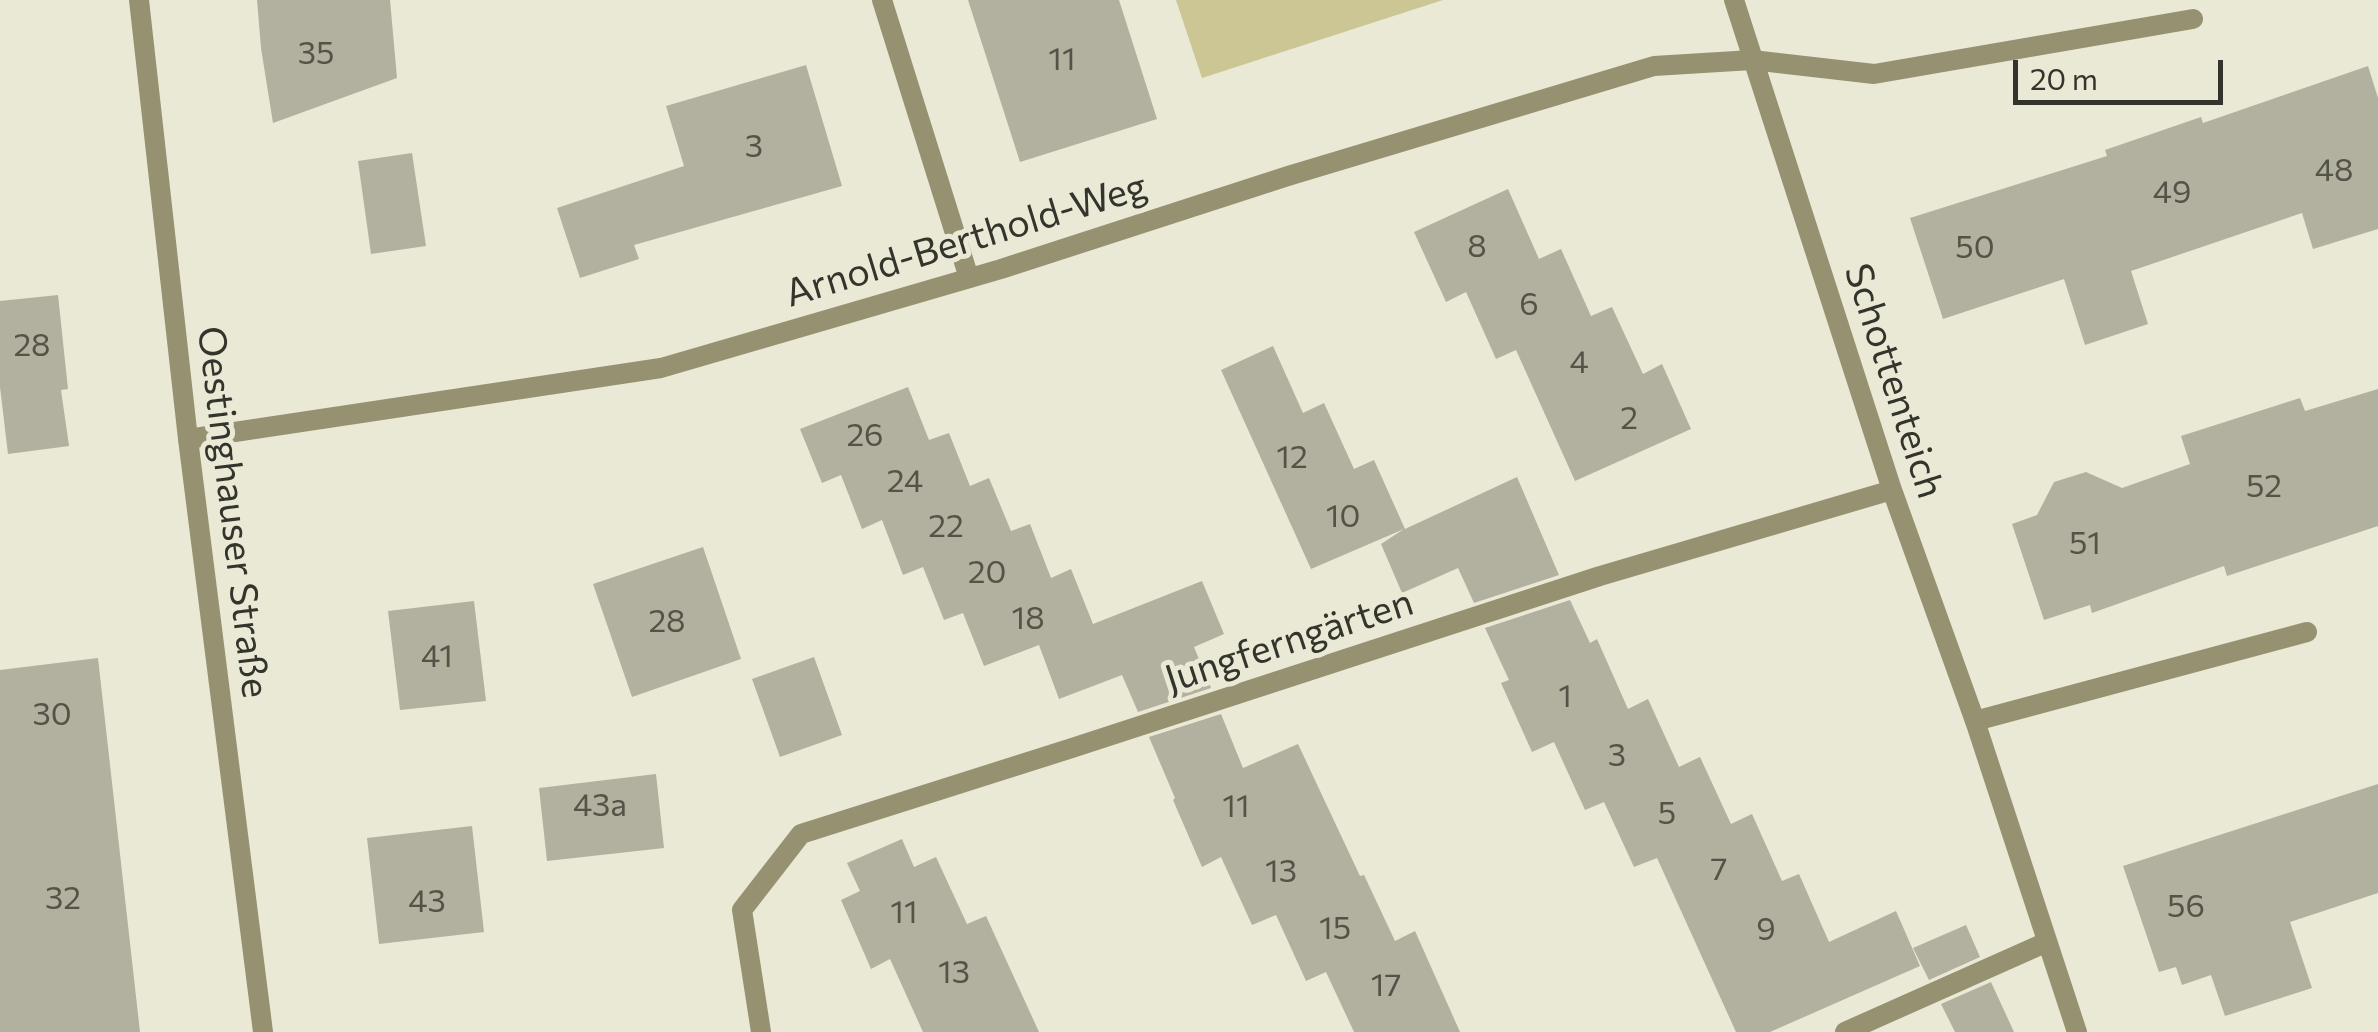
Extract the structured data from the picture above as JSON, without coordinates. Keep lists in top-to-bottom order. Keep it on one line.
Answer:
{"streets":{"street":["Arnold-Berthold-Weg","Schottenteich","Oestinghauser Straße","Jungferngärten"]},"crossings":[["Arnold-Berthold-Weg","Schottenteich"],["Arnold-Berthold-Weg","Oestinghauser Straße"],["Schottenteich","Jungferngärten"]],"house_numbers":["35","11","3","48","49","8","50","6","28","4","2","26","12","24","52","10","22","51","20","18","28","41","1","30","3","43a","11","5","7","13","32","43","56","11","15","9","13","17"],"scale_bar":"20 m"}
